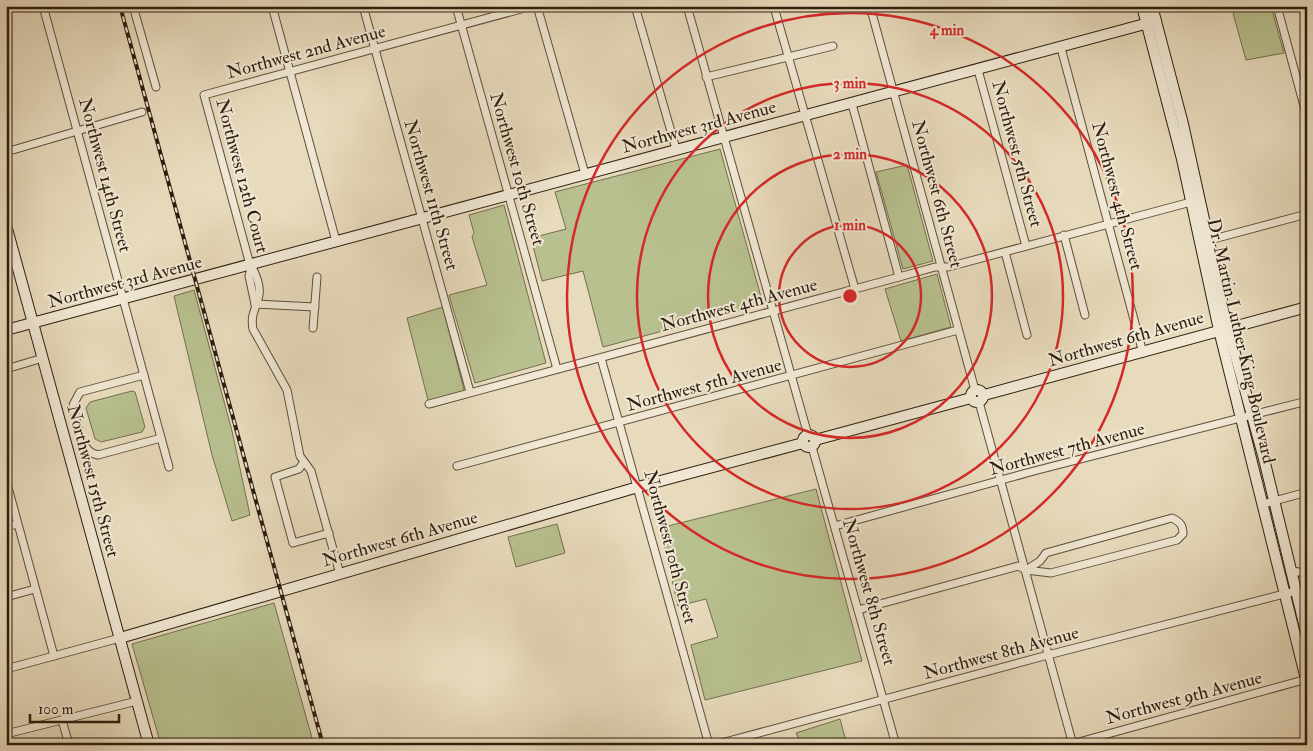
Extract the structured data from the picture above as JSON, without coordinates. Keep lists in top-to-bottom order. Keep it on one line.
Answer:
{"streets":{"street":["Northwest 2nd Avenue","Northwest 3rd Avenue","Northwest 5th Street","Northwest 10th Street","Northwest 14th Street","Northwest 12th Court","Northwest 6th Street","Northwest 11th Street","Northwest 4th Street","Northwest 4th Avenue","Northwest 6th Avenue","Dr. Martin Luther King Boulevard","Northwest 5th Avenue","Northwest 7th Avenue","Northwest 15th Street","Northwest 8th Street","Northwest 8th Avenue","Northwest 9th Avenue"]},"crossings":[["Northwest 2nd Avenue","Northwest 10th Street"],["Northwest 2nd Avenue","Northwest 12th Court"],["Northwest 2nd Avenue","Northwest 11th Street"],["Northwest 3rd Avenue","Northwest 5th Street"],["Northwest 3rd Avenue","Northwest 10th Street"],["Northwest 3rd Avenue","Northwest 14th Street"],["Northwest 3rd Avenue","Northwest 12th Court"],["Northwest 3rd Avenue","Northwest 6th Street"],["Northwest 3rd Avenue","Northwest 11th Street"],["Northwest 3rd Avenue","Northwest 4th Street"],["Northwest 3rd Avenue","Dr. Martin Luther King Boulevard"],["Northwest 3rd Avenue","Northwest 15th Street"],["Northwest 3rd Avenue","Northwest 8th Street"],["Northwest 5th Street","Northwest 4th Avenue"],["Northwest 10th Street","Northwest 4th Avenue"],["Northwest 10th Street","Northwest 6th Avenue"],["Northwest 10th Street","Northwest 5th Avenue"],["Northwest 6th Street","Northwest 4th Avenue"],["Northwest 6th Street","Northwest 6th Avenue"],["Northwest 6th Street","Northwest 5th Avenue"],["Northwest 6th Street","Northwest 7th Avenue"],["Northwest 6th Street","Northwest 8th Avenue"],["Northwest 6th Street","Northwest 9th Avenue"],["Northwest 11th Street","Northwest 4th Avenue"],["Northwest 4th Street","Northwest 4th Avenue"],["Northwest 4th Street","Northwest 6th Avenue"],["Northwest 4th Avenue","Dr. Martin Luther King Boulevard"],["Northwest 4th Avenue","Northwest 8th Street"],["Northwest 6th Avenue","Dr. Martin Luther King Boulevard"],["Northwest 6th Avenue","Northwest 15th Street"],["Northwest 6th Avenue","Northwest 8th Street"],["Dr. Martin Luther King Boulevard","Northwest 7th Avenue"],["Dr. Martin Luther King Boulevard","Northwest 8th Avenue"],["Dr. Martin Luther King Boulevard","Northwest 9th Avenue"],["Northwest 5th Avenue","Northwest 8th Street"],["Northwest 7th Avenue","Northwest 8th Street"],["Northwest 8th Street","Northwest 8th Avenue"]],"scale_bar":"100 m","rings":["4 min","3 min","2 min","1 min"]}
